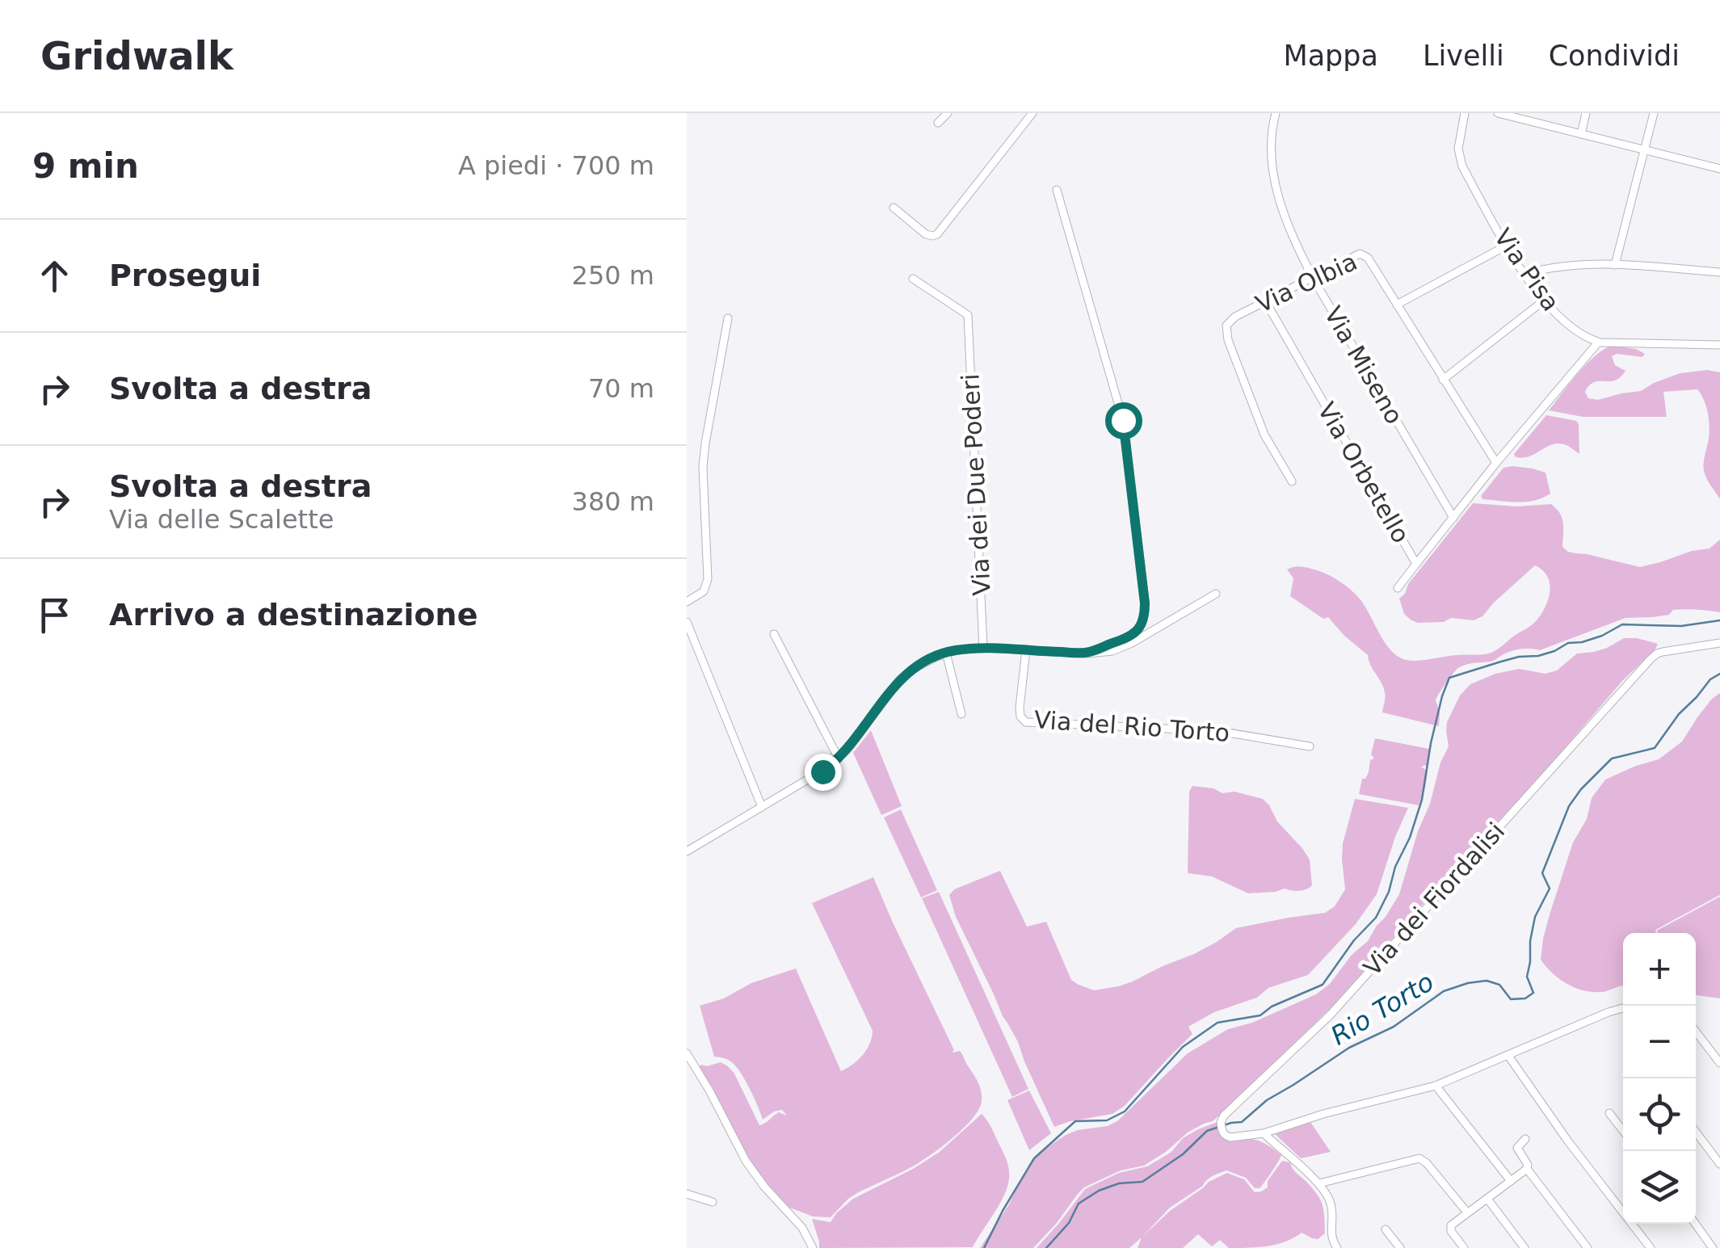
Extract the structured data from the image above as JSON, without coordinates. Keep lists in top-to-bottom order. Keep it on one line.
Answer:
{"streets":{"street":["Via Pisa","Via Olbia","Via Miseno","Via Orbetello","Via dei Due Poderi","Via del Rio Torto","Via dei Fiordalisi"]},"crossings":[["Via Pisa","Via Orbetello"],["Via Olbia","Via Miseno"],["Via Olbia","Via Orbetello"],["Via Miseno","Via Orbetello"]],"water":["Rio Torto"],"page":{"header":"Gridwalk","nav":["Mappa","Livelli","Condividi"],"heading":["9 min","A piedi · 700 m"],"list":[["Prosegui","250 m"],["Svolta a destra","70 m"],["Svolta a destra","Via delle Scalette","380 m"],"Arrivo a destinazione"],"map_buttons":["+","−"]}}
